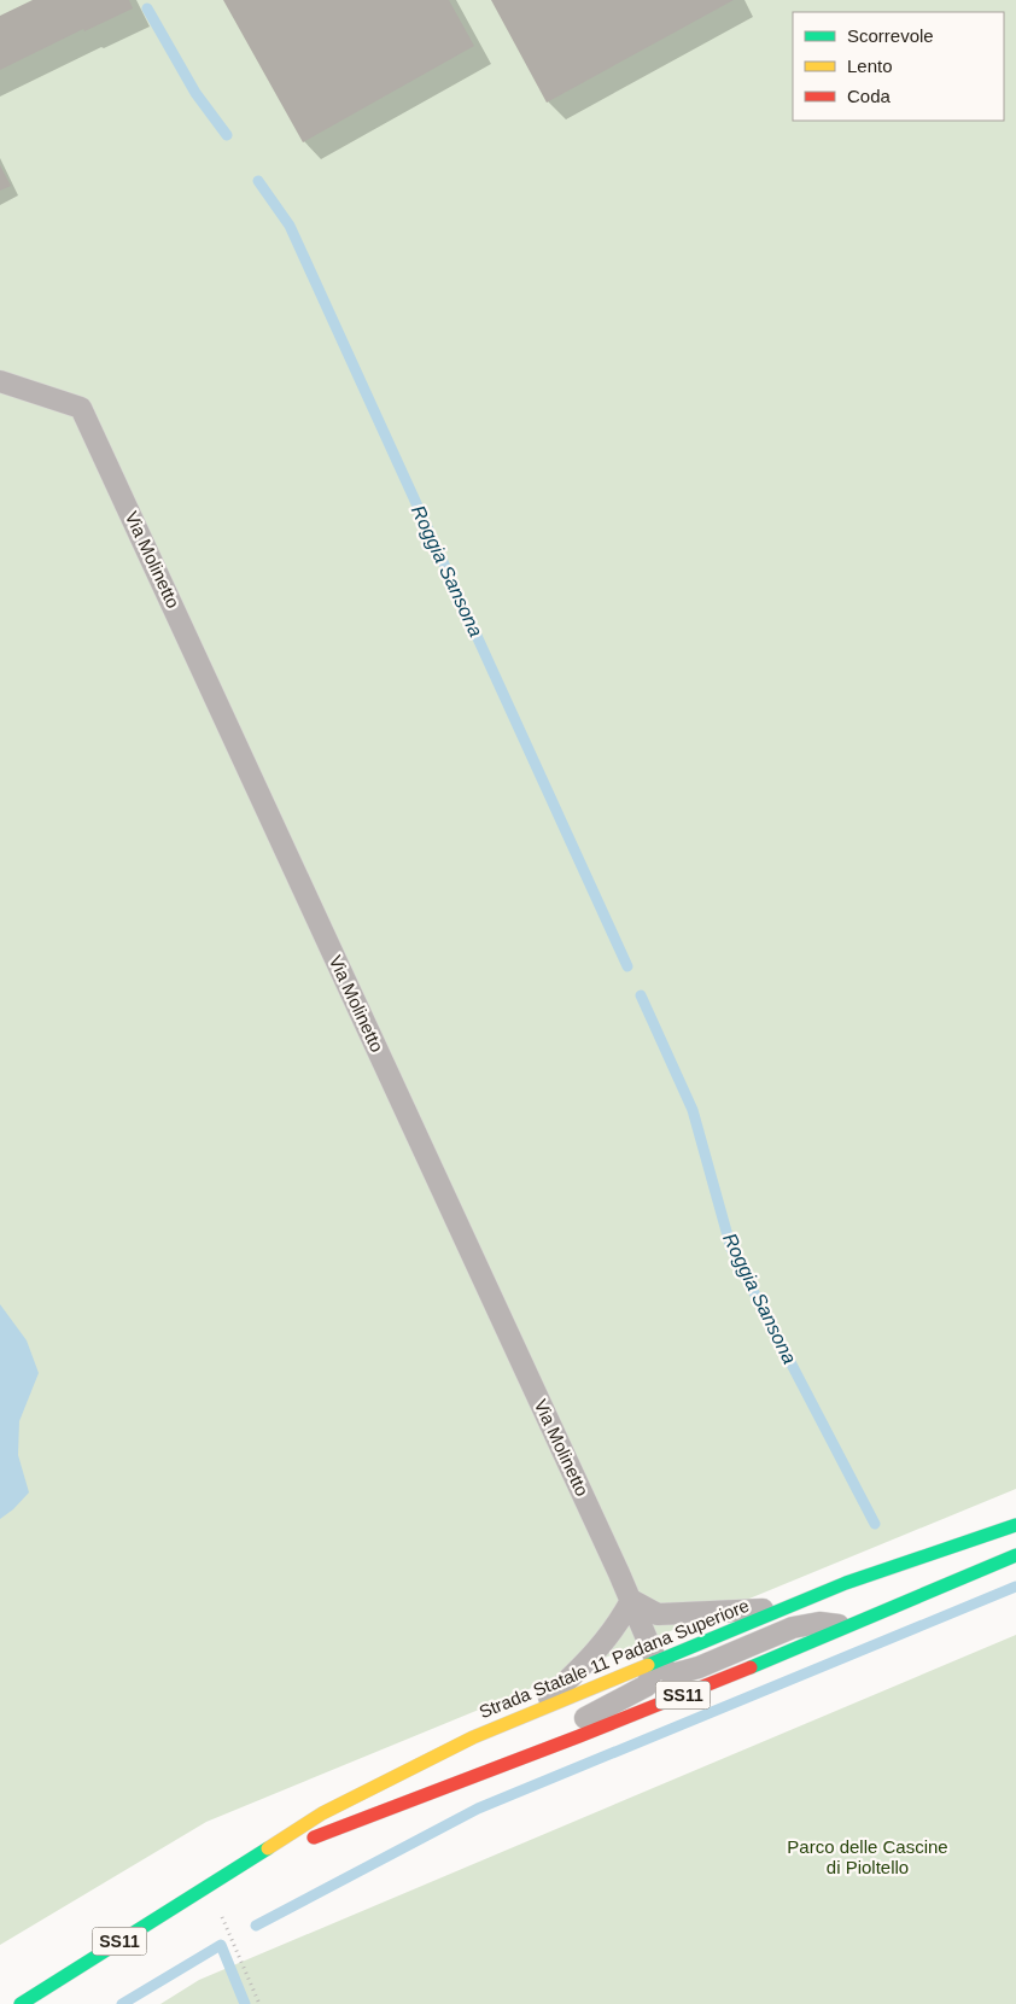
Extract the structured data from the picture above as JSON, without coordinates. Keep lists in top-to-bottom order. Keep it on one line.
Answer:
{"streets":{"main road":["Strada Statale 11 Padana Superiore","SS11"],"lane":["Via Molinetto"]},"crossings":[["Via Molinetto","Strada Statale 11 Padana Superiore"]],"water":["Roggia Sansona"],"parks":["Parco delle Cascine di Pioltello"],"legend":["Scorrevole","Lento","Coda"]}
